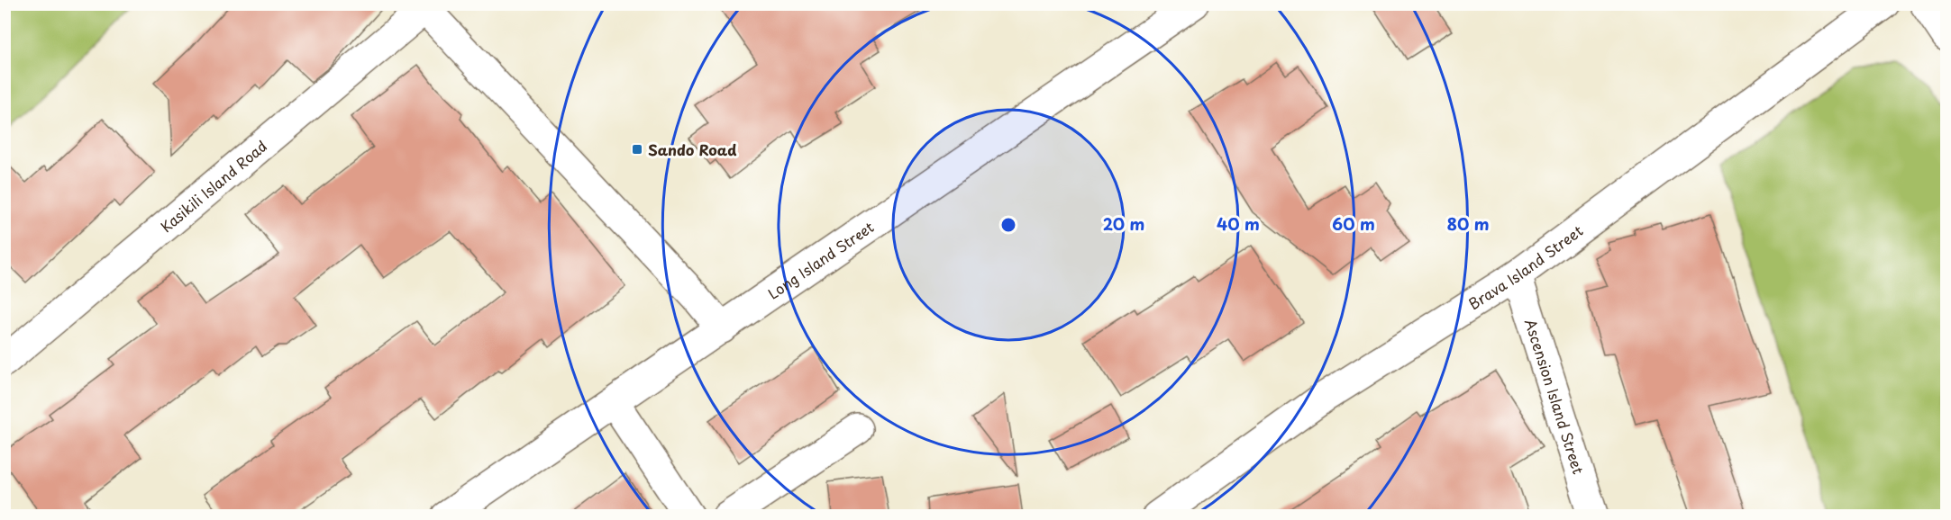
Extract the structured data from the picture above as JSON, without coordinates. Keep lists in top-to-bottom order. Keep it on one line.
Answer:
{"streets":{"street":["Kasikili Island Road","Long Island Street","Brava Island Street","Ascension Island Street"]},"crossings":[["Brava Island Street","Ascension Island Street"]],"places":{"transit":["Sando Road"]},"rings":["20 m","40 m","60 m","80 m"]}
